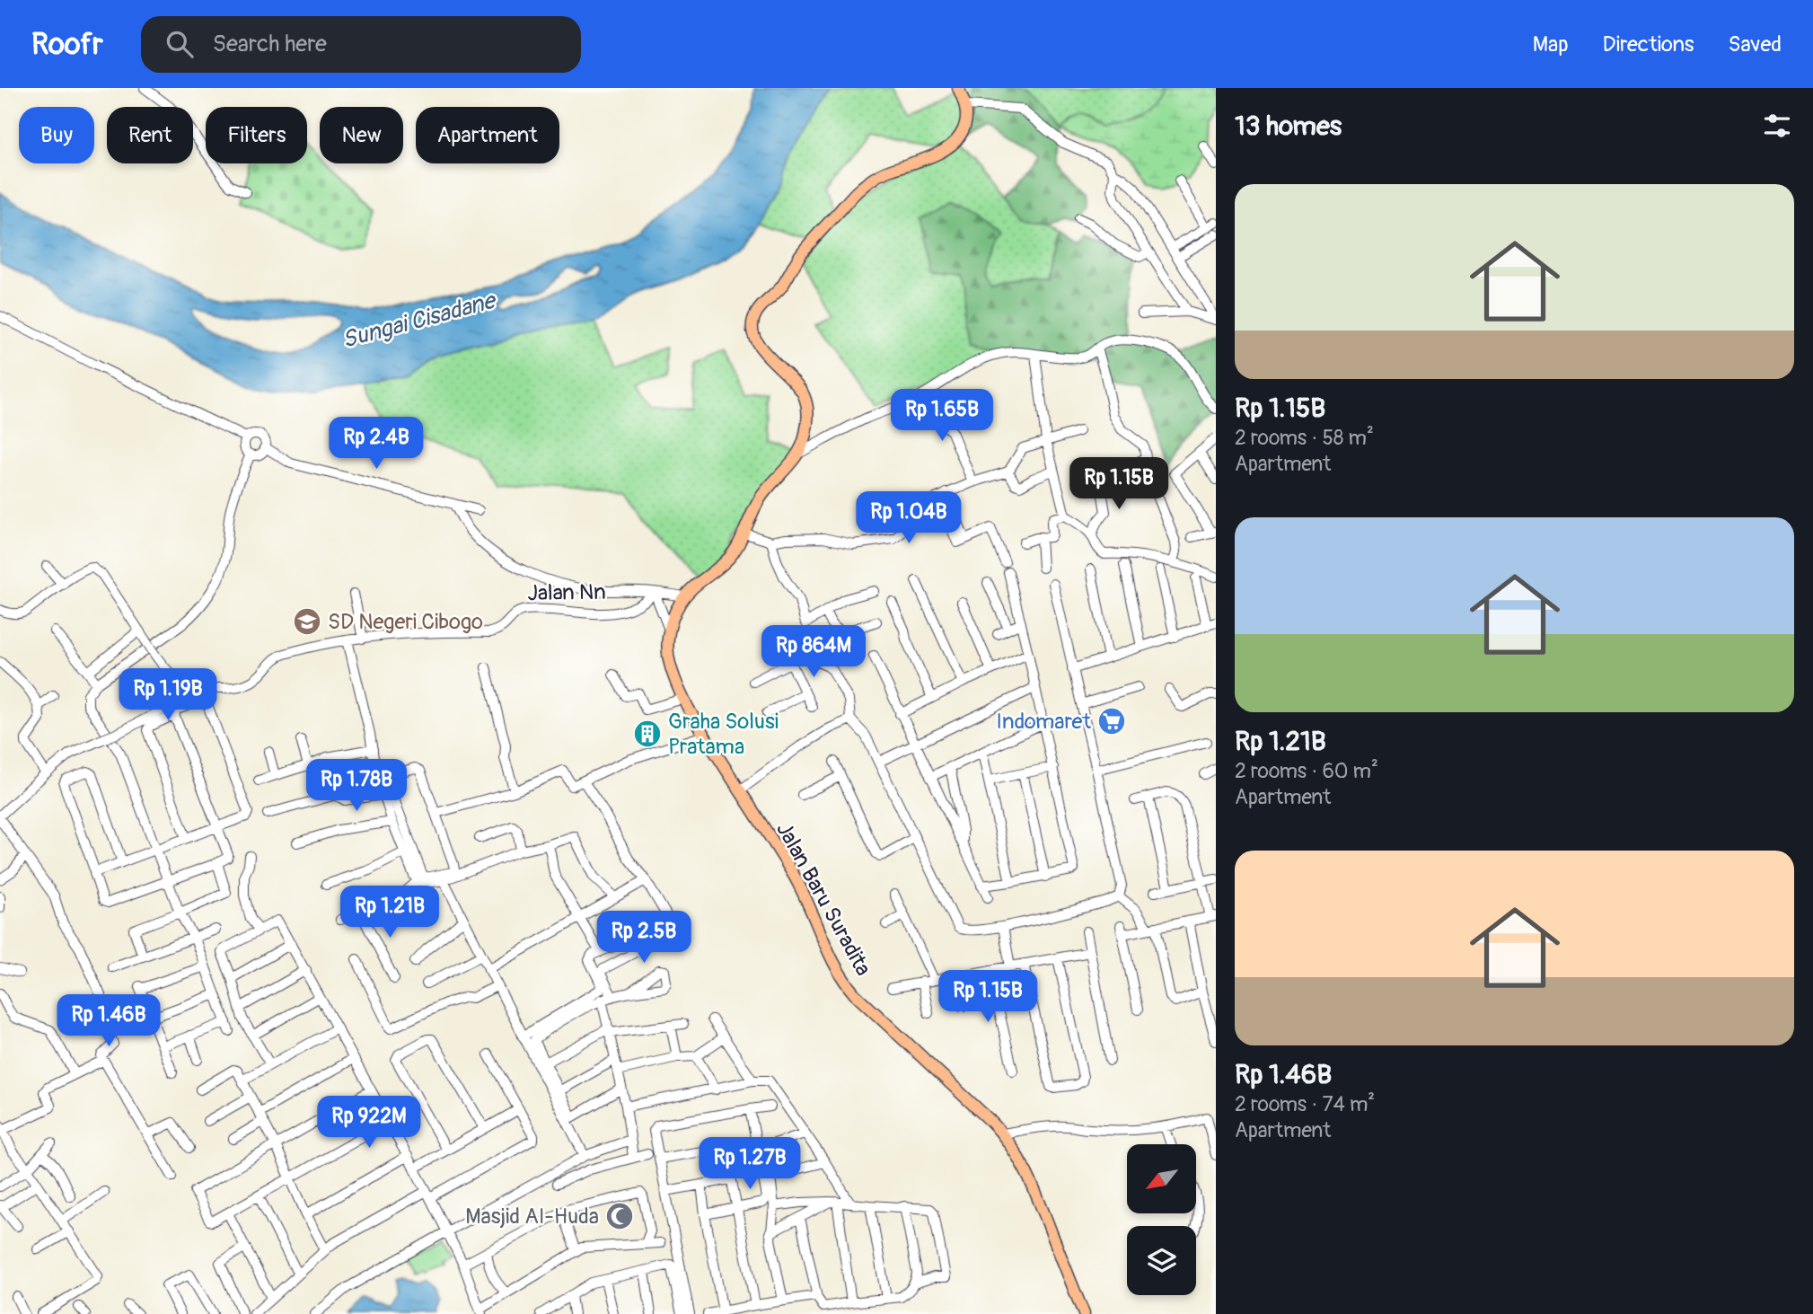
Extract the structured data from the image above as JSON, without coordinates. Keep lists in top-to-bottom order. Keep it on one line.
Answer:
{"streets":{"main road":["Jalan Baru Suradita"],"street":["Jalan Nn"]},"water":["Sungai Cisadane"],"places":{"school or university":["SD Negeri Cibogo"],"supermarket":["Indomaret"],"building":["Graha Solusi Pratama"],"mosque":["Masjid AI-Huda"]},"north":"bottom left","page":{"header":"Roofr","search":"Search here","nav":["Map","Directions","Saved"],"heading":"13 homes","chip":["Buy","Rent","Filters","New","Apartment"],"list":[{"name":"Rp 1.15B","note":"2 rooms · 58 m² · Apartment"},{"name":"Rp 1.21B","note":"2 rooms · 60 m² · Apartment"},{"name":"Rp 1.46B","note":"2 rooms · 74 m² · Apartment"}],"price":["Rp 1.65B","Rp 2.4B","Rp 1.15B","Rp 1.04B","Rp 864M","Rp 1.19B","Rp 1.78B","Rp 1.21B","Rp 2.5B","Rp 1.15B","Rp 1.46B","Rp 922M","Rp 1.27B"]}}
